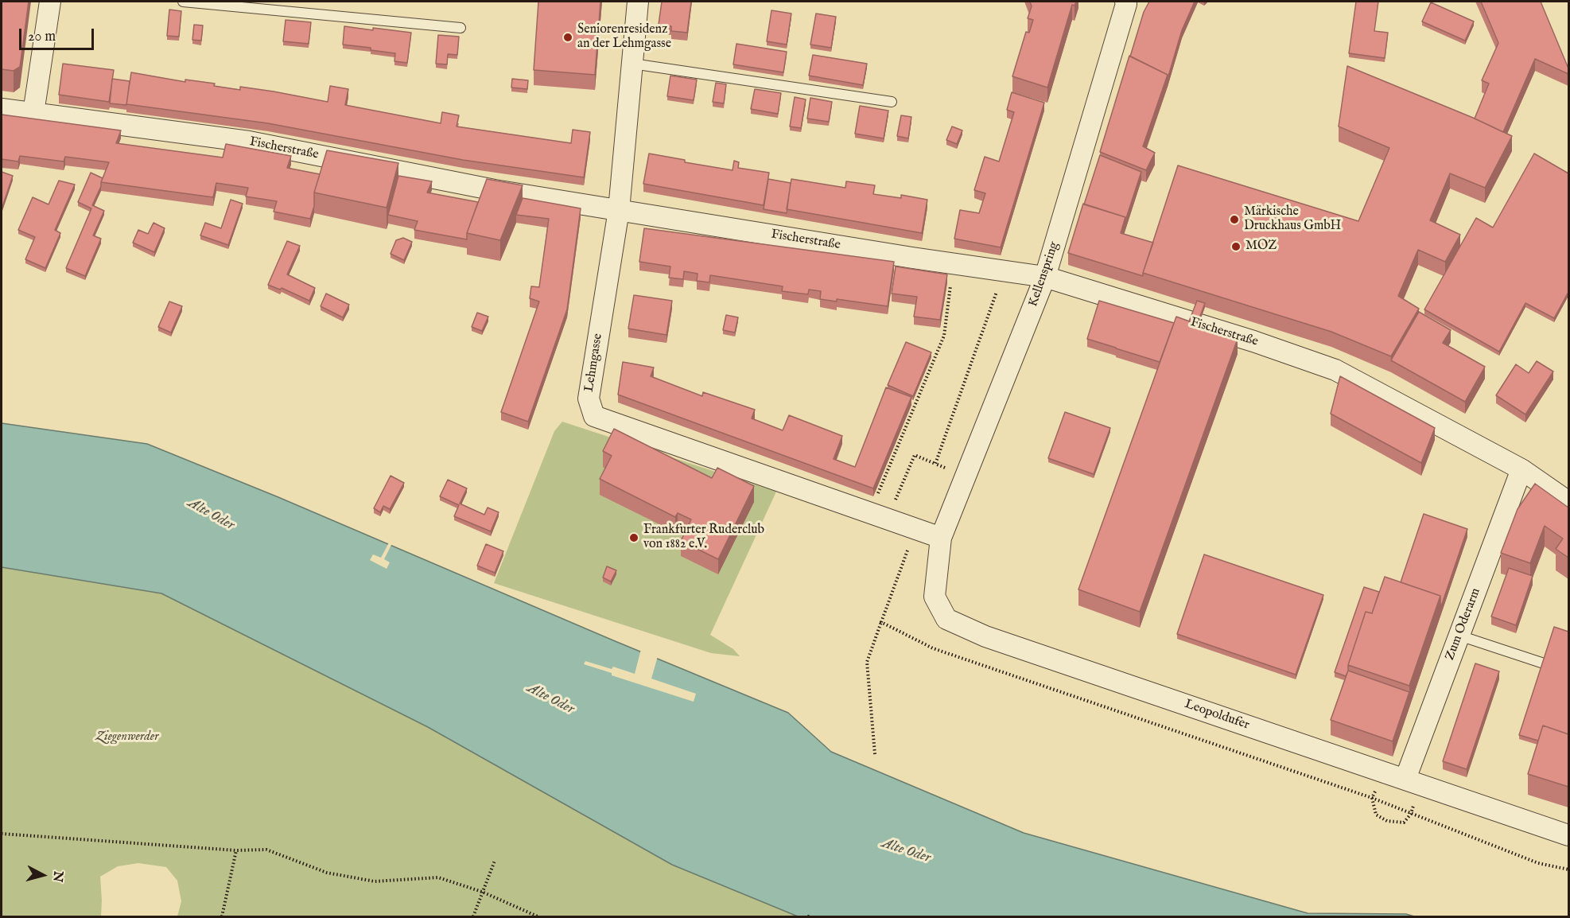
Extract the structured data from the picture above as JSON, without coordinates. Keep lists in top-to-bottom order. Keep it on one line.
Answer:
{"streets":{"street":["Fischerstraße","Kellenspring","Lehmgasse","Zum Oderarm","Leopoldufer"]},"crossings":[["Fischerstraße","Kellenspring"],["Fischerstraße","Lehmgasse"],["Fischerstraße","Zum Oderarm"],["Kellenspring","Lehmgasse"],["Kellenspring","Leopoldufer"],["Lehmgasse","Leopoldufer"],["Zum Oderarm","Leopoldufer"]],"water":["Alte Oder"],"parks":["Ziegenwerder"],"places":["Seniorenresidenz an der Lehmgasse","Märkische Druckhaus GmbH","MOZ","Frankfurter Ruderclub von 1882 e.V."],"scale_bar":"20 m","north":"right"}
